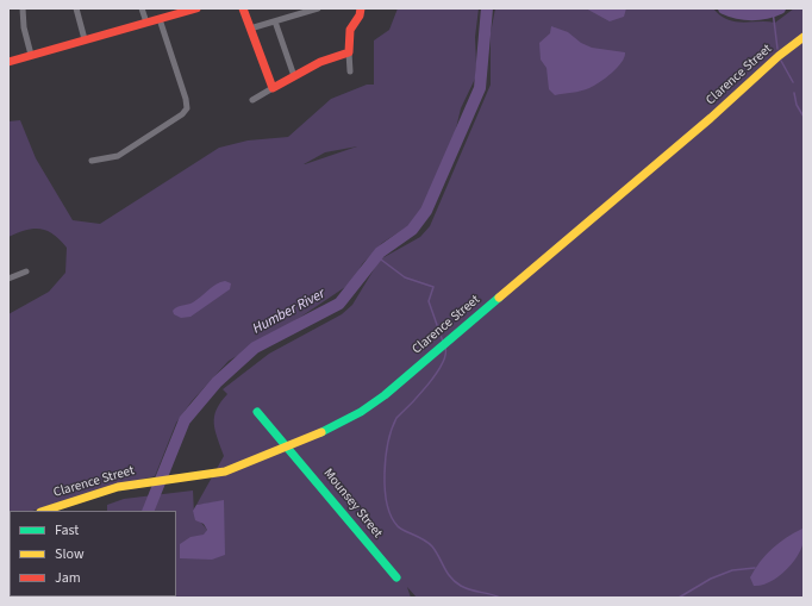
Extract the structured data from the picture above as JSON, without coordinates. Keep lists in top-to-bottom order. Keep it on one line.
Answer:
{"streets":{"street":["Clarence Street","Mounsey Street"]},"crossings":[["Clarence Street","Mounsey Street"]],"water":["Humber River"],"legend":["Fast","Slow","Jam"]}
